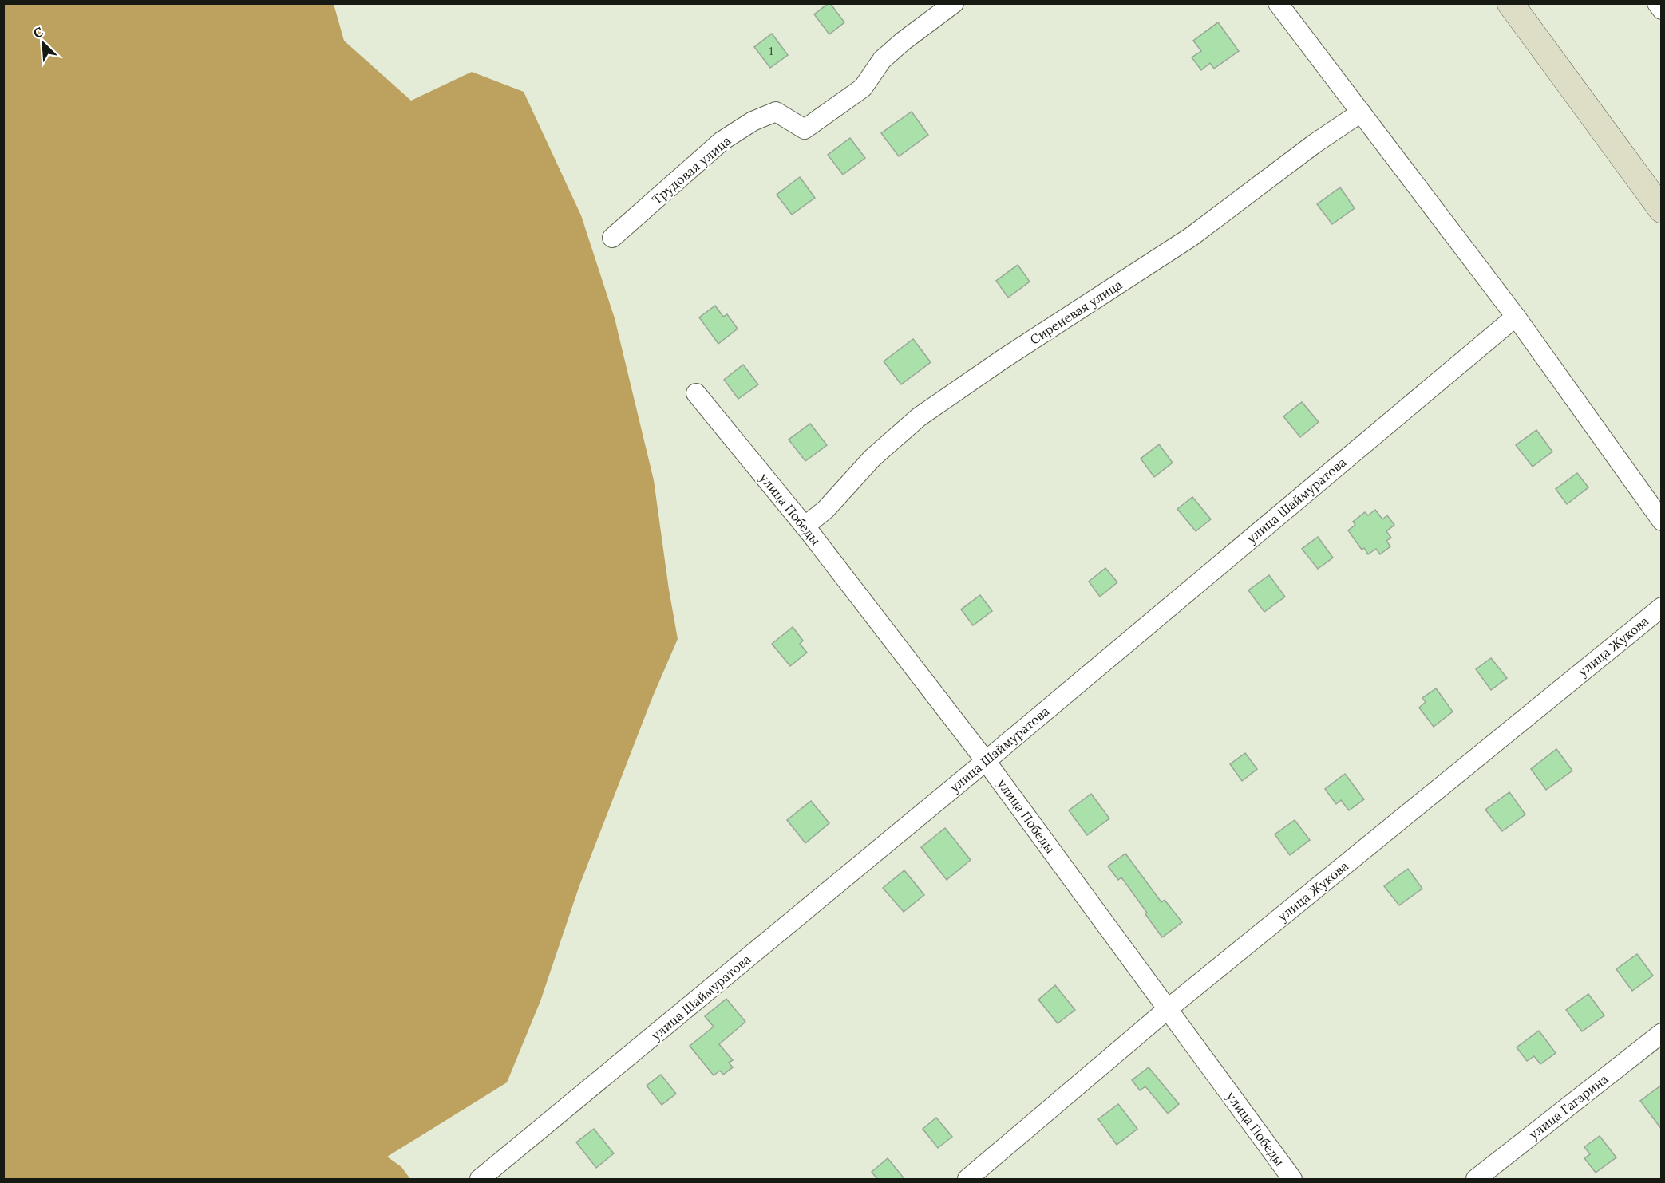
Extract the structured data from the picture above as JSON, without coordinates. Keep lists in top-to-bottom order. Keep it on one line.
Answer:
{"streets":{"street":["Трудовая улица","Сиреневая улица","улица Шаймуратова","улица Победы","улица Жукова","улица Гагарина"]},"crossings":[["Сиреневая улица","улица Победы"],["улица Шаймуратова","улица Победы"],["улица Победы","улица Жукова"]],"house_numbers":["1"],"north":"top left"}
